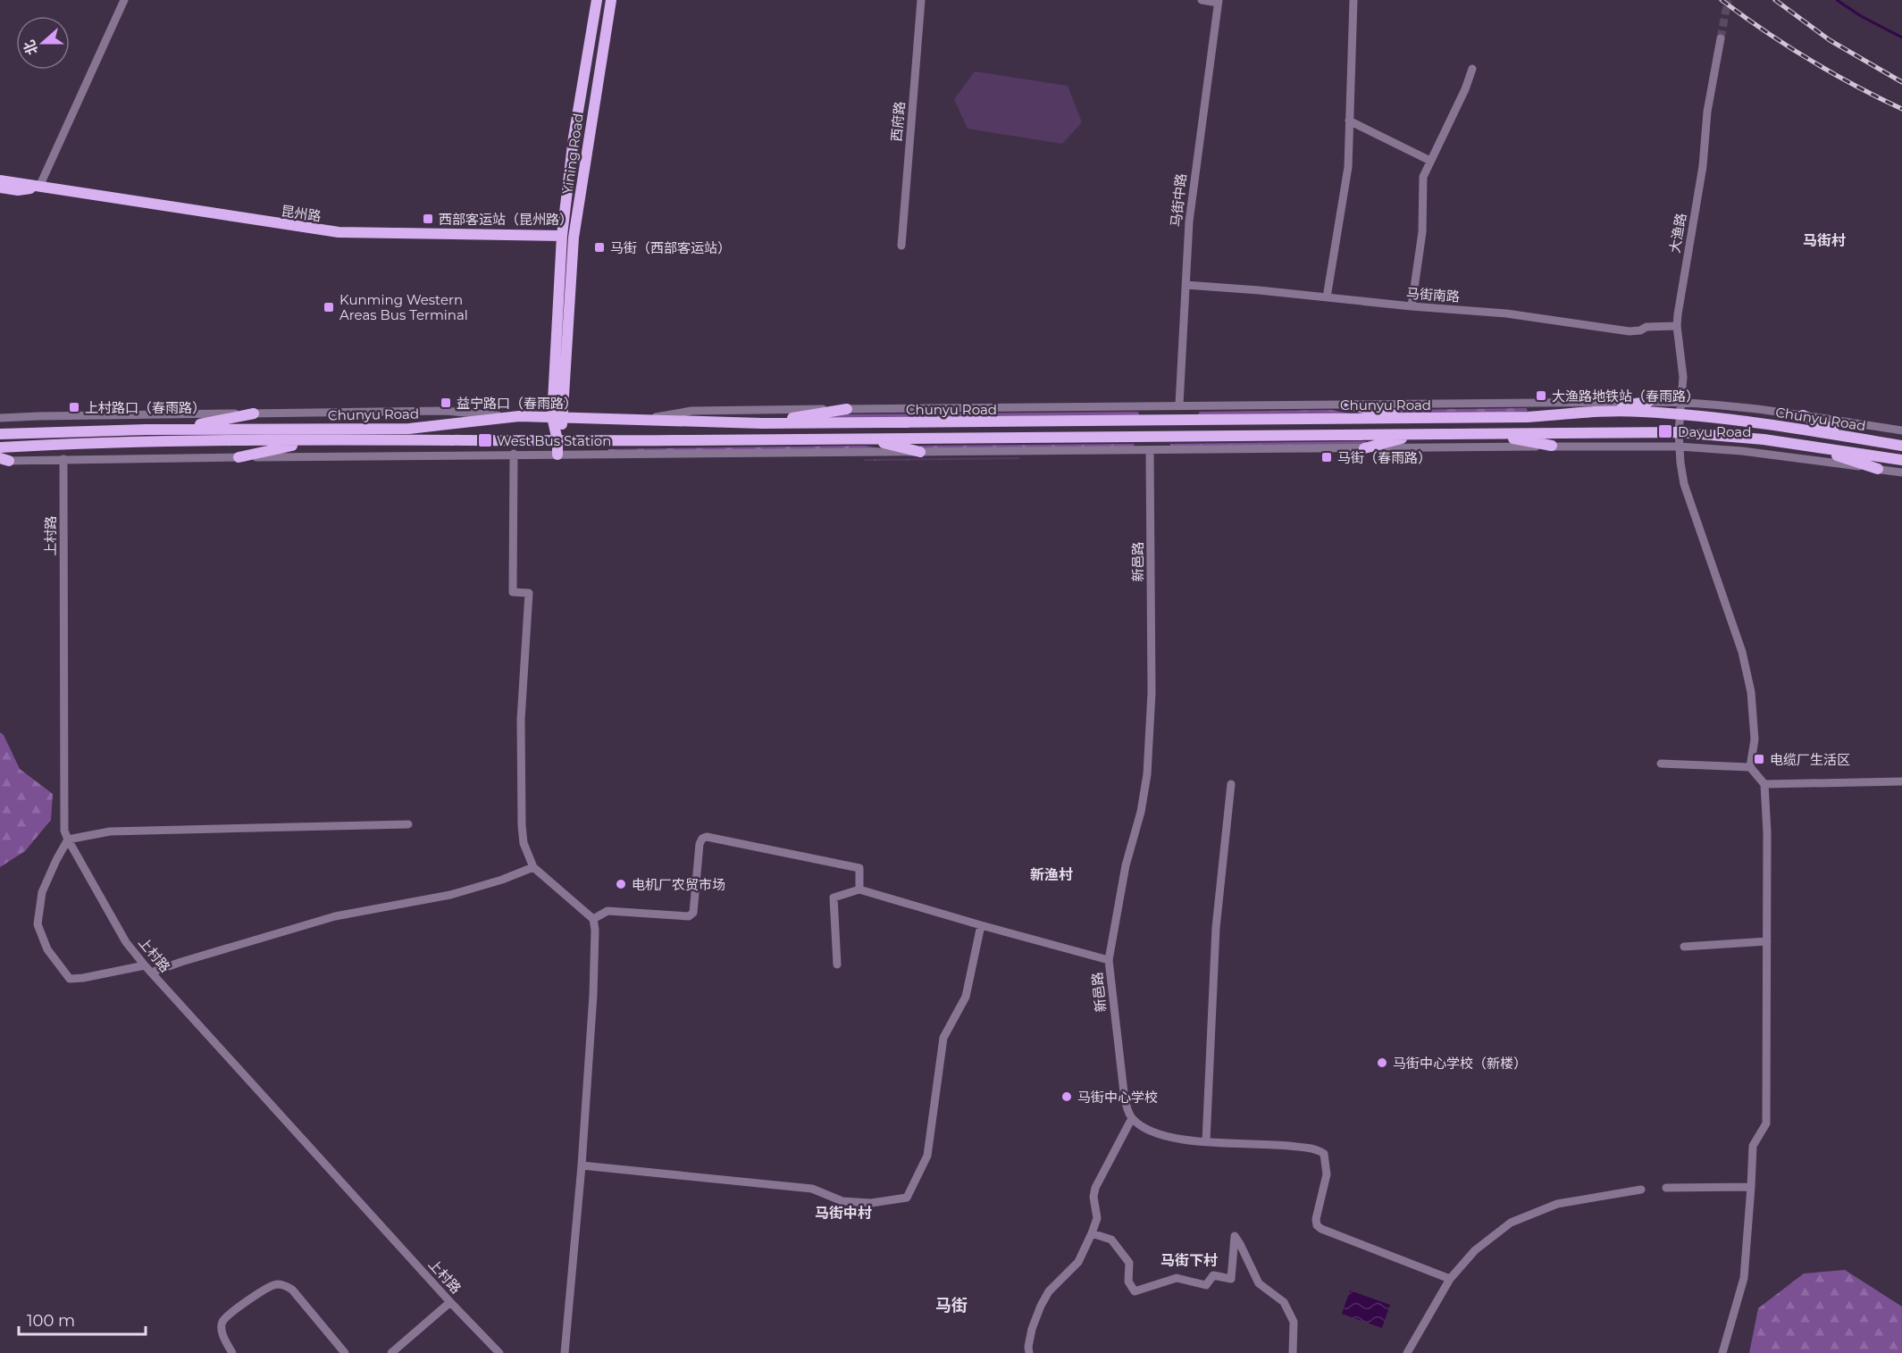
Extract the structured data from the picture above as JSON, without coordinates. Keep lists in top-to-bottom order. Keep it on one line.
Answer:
{"streets":{"main road":["Yining Road","昆州路","Chunyu Road"],"street":["西府路","马街中路","大渔路","马街南路","上村路","新邑路"]},"crossings":[["Yining Road","昆州路"],["Yining Road","Chunyu Road"],["马街中路","马街南路"],["大渔路","马街南路"],["大渔路","Chunyu Road"]],"districts":["马街村","新渔村","马街中村","马街下村","马街"],"places":{"transit":["西部客运站（昆州路）","马街（西部客运站）","Kunming Western Areas Bus Terminal","大渔路地铁站（春雨路）","益宁路口（春雨路）","上村路口（春雨路）","Dayu Road","West Bus Station","马街（春雨路）","电缆厂生活区"],"other":["电机厂农贸市场","马街中心学校（新楼）","马街中心学校"]},"scale_bar":"100 m","north":"left"}
